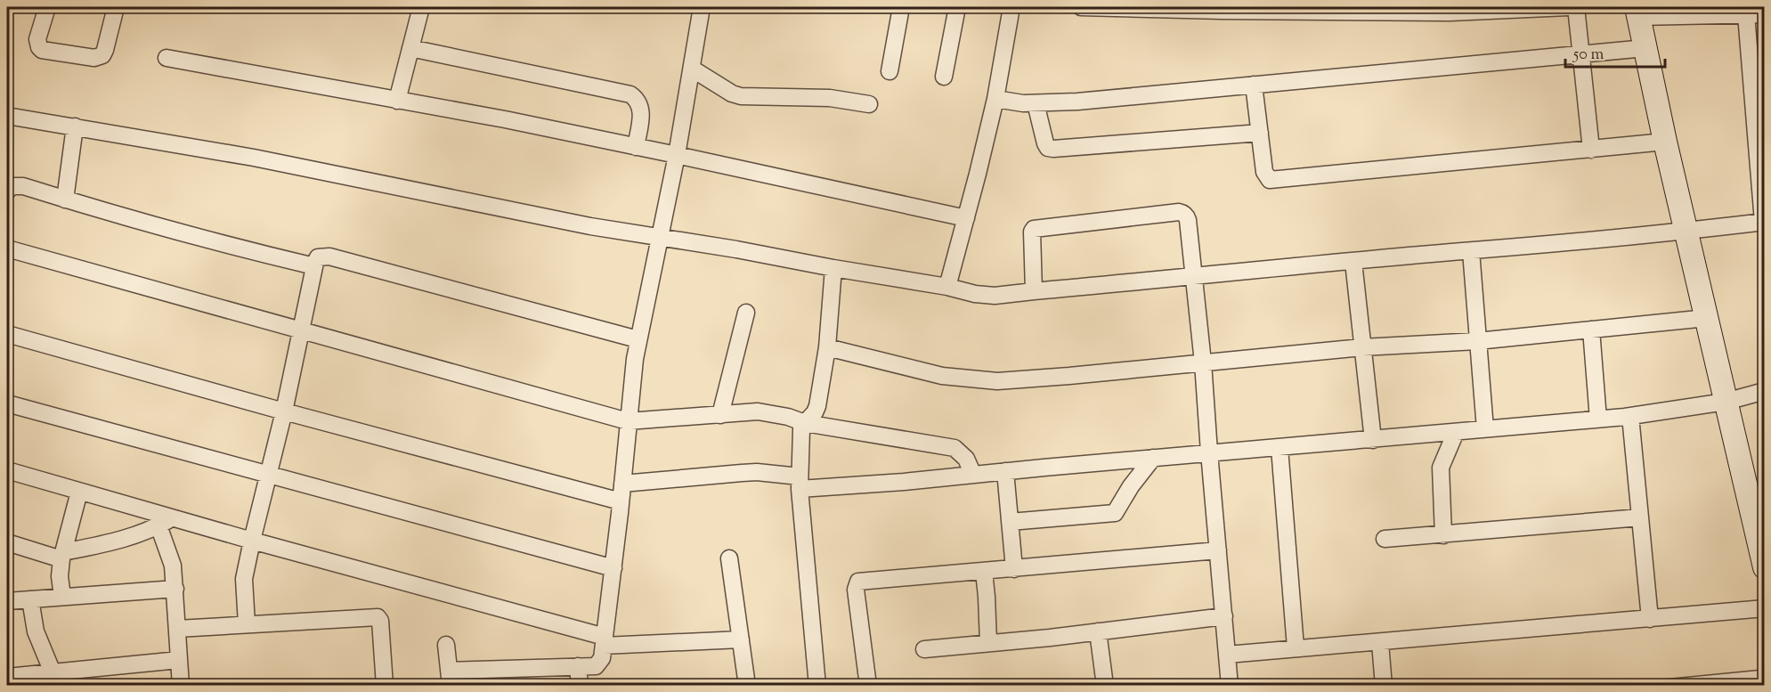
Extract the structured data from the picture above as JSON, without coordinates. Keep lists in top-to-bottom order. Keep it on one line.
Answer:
{"scale_bar":"50 m"}
